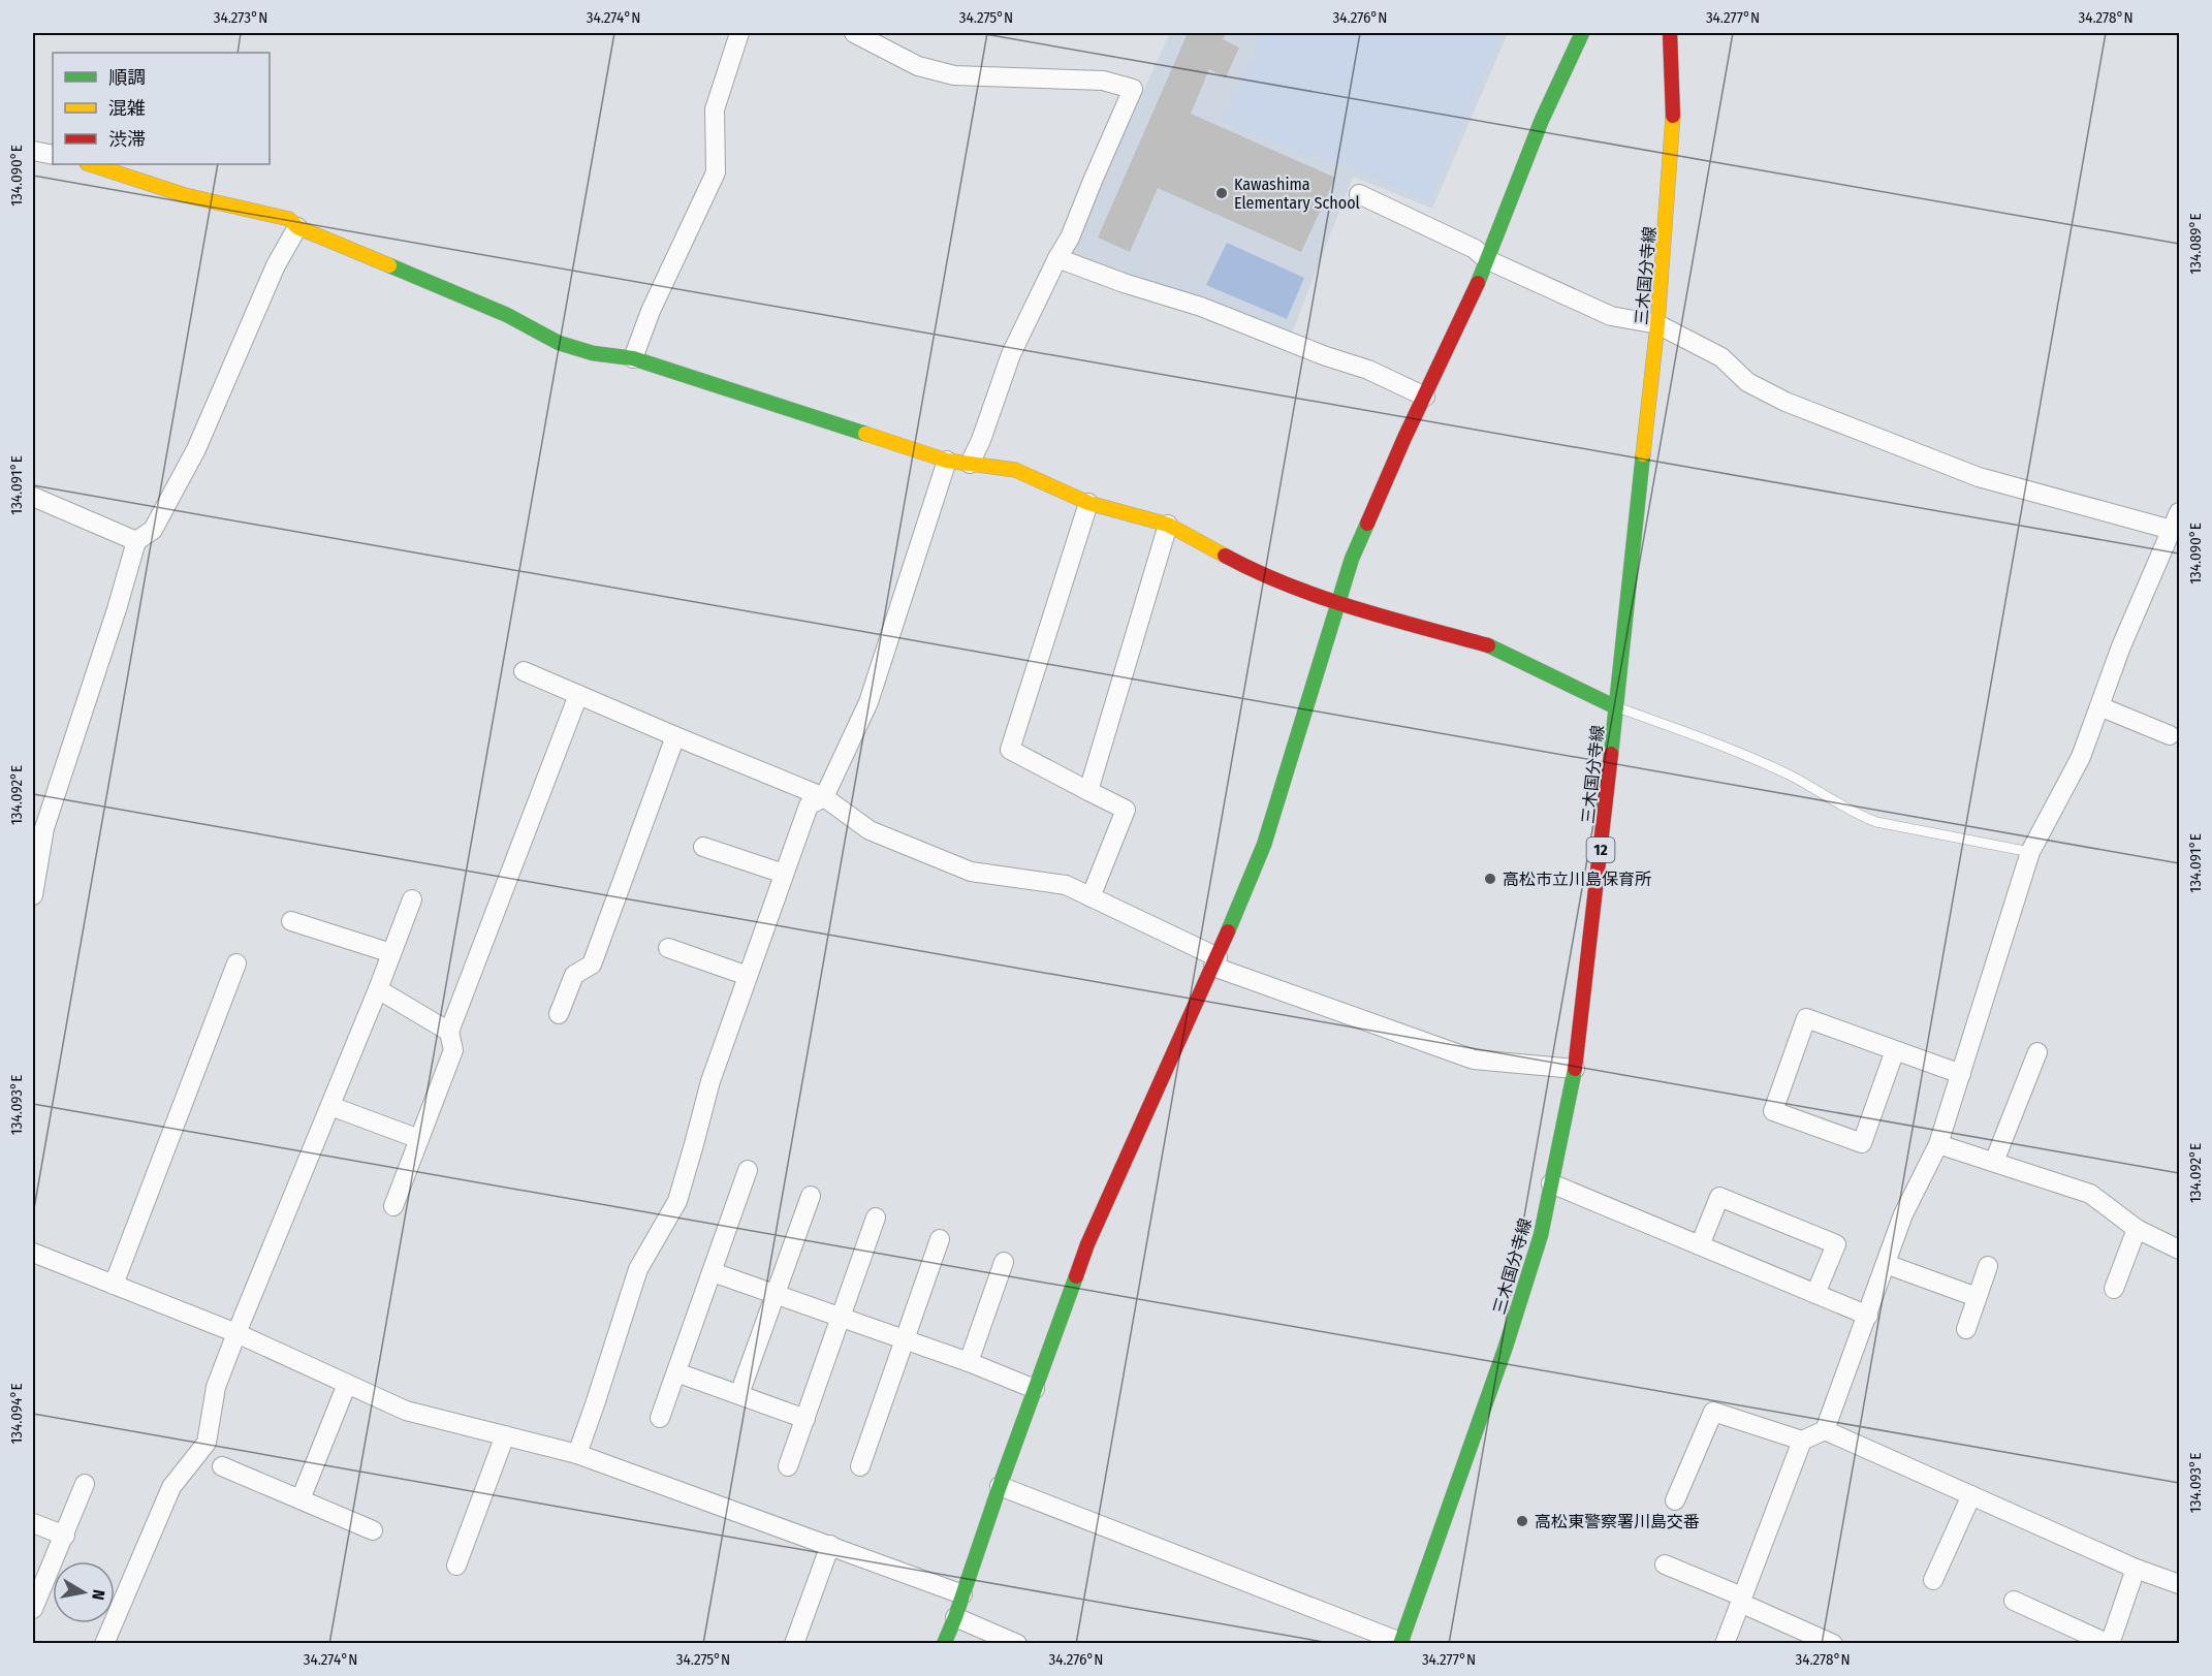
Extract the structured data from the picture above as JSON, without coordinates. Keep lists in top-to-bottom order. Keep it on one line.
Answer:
{"streets":{"street":["三木国分寺線","12"]},"places":["Kawashima Elementary School","高松市立川島保育所","高松東警察署川島交番"],"legend":["順調","混雑","渋滞"],"north":"right","coordinates":["34.273°N","34.274°N","34.275°N","34.276°N","34.277°N","34.278°N","134.090°E","134.089°E","134.091°E","134.092°E","134.093°E","134.094°E"]}
